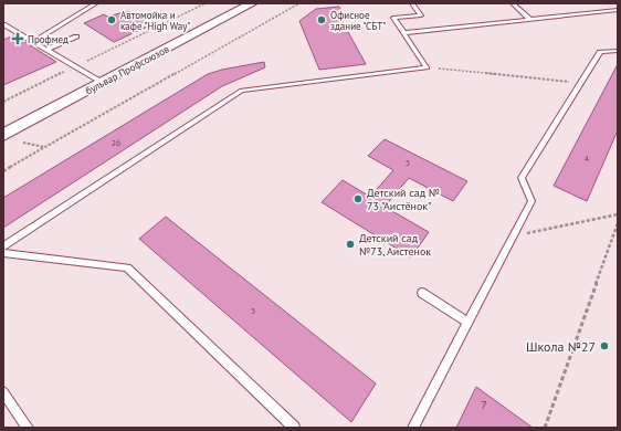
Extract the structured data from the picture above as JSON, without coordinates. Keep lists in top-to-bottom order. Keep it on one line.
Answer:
{"streets":{"street":["бульвар Профсоюзов"]},"places":{"other":["Автомойка и кафе \"High Way\"","Офисное здание \"СБТ\"","Детский сад № 73 \"Аистёнок\"","Детский сад №73, Аистенок","Школа №27"],"health":["Профмед"]},"house_numbers":["26","4","5","3","7"]}
